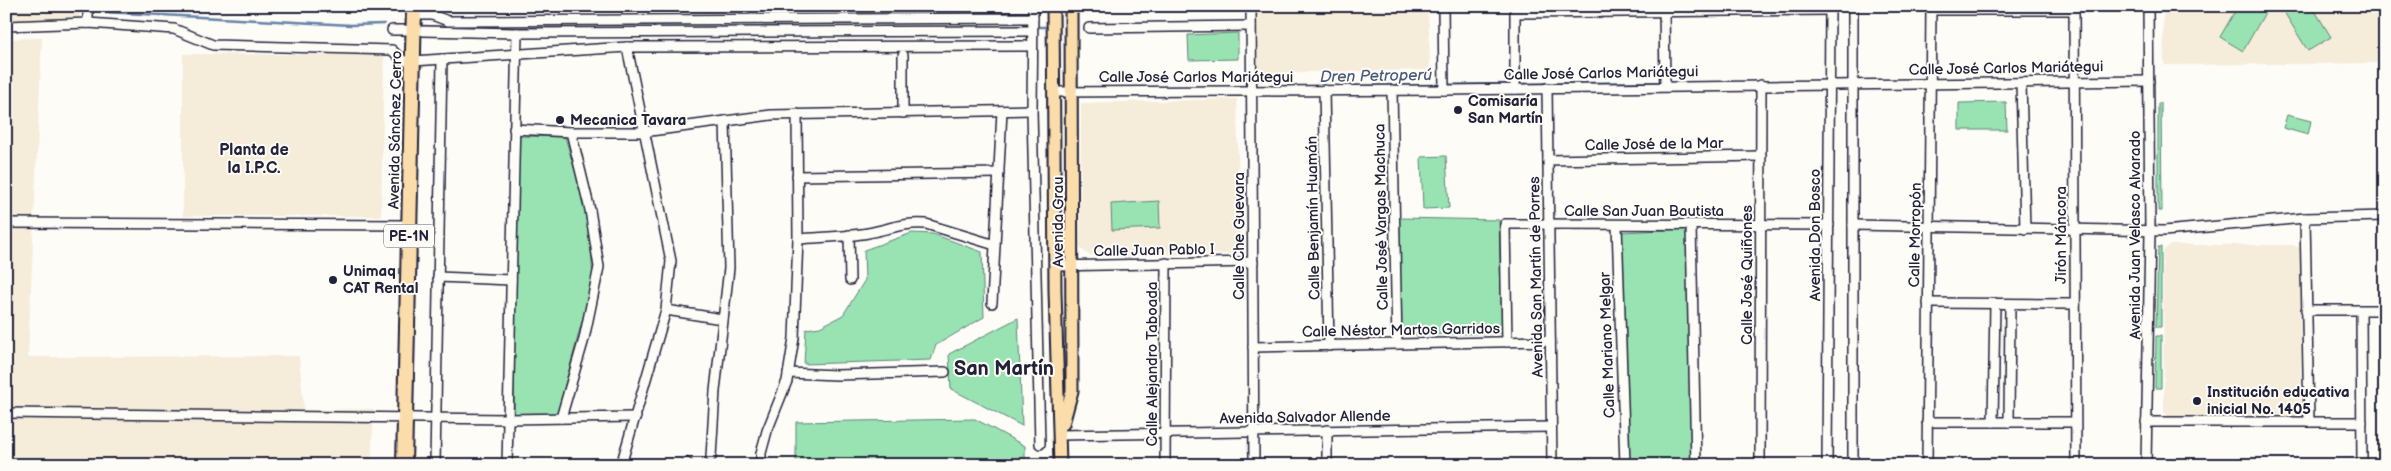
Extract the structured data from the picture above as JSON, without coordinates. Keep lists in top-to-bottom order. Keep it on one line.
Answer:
{"streets":{"highway":["Avenida Sánchez Cerro","PE-1N"],"main road":["Avenida Grau"],"street":["Calle José Carlos Mariátegui","Calle José de la Mar","Calle San Juan Bautista","Calle José Vargas Machuca","Calle Benjamín Huamán","Avenida Don Bosco","Calle Morropón","Jirón Máncora","Avenida Juan Velasco Alvarado","Calle Che Guevara","Calle Juan Pablo I","Calle José Quiñones","Avenida San Martín de Porres","Calle Néstor Martos Garridos","Calle Mariano Melgar","Calle Alejandro Taboada","Avenida Salvador Allende"]},"crossings":[["Calle José Carlos Mariátegui","Calle José Vargas Machuca"],["Calle José Carlos Mariátegui","Calle Benjamín Huamán"],["Calle José Carlos Mariátegui","Avenida Grau"],["Calle José Carlos Mariátegui","Avenida Don Bosco"],["Calle José Carlos Mariátegui","Calle Morropón"],["Calle José Carlos Mariátegui","Jirón Máncora"],["Calle José Carlos Mariátegui","Avenida Juan Velasco Alvarado"],["Calle José Carlos Mariátegui","Calle Che Guevara"],["Calle José Carlos Mariátegui","Calle José Quiñones"],["Calle José Carlos Mariátegui","Avenida San Martín de Porres"],["Calle José de la Mar","Calle José Quiñones"],["Calle José de la Mar","Avenida San Martín de Porres"],["Calle San Juan Bautista","Avenida Don Bosco"],["Calle San Juan Bautista","Calle José Quiñones"],["Calle San Juan Bautista","Avenida San Martín de Porres"],["Calle San Juan Bautista","Calle Néstor Martos Garridos"],["Calle San Juan Bautista","Calle Mariano Melgar"],["Calle José Vargas Machuca","Calle Néstor Martos Garridos"],["Calle Benjamín Huamán","Calle Néstor Martos Garridos"],["Avenida Grau","Calle Juan Pablo I"],["Avenida Grau","Avenida Salvador Allende"],["Calle Che Guevara","Calle Juan Pablo I"],["Calle Che Guevara","Calle Néstor Martos Garridos"],["Calle Che Guevara","Avenida Salvador Allende"],["Calle Juan Pablo I","Calle Alejandro Taboada"],["Avenida San Martín de Porres","Calle Néstor Martos Garridos"],["Avenida San Martín de Porres","Avenida Salvador Allende"],["Calle Alejandro Taboada","Avenida Salvador Allende"]],"districts":["Planta de la I.P.C.","San Martín"],"water":["Dren Petroperú"],"places":["Comisaría San Martín","Mecanica Tavara","Unimaq CAT Rental","Institución educativa inicial No. 1405"]}
